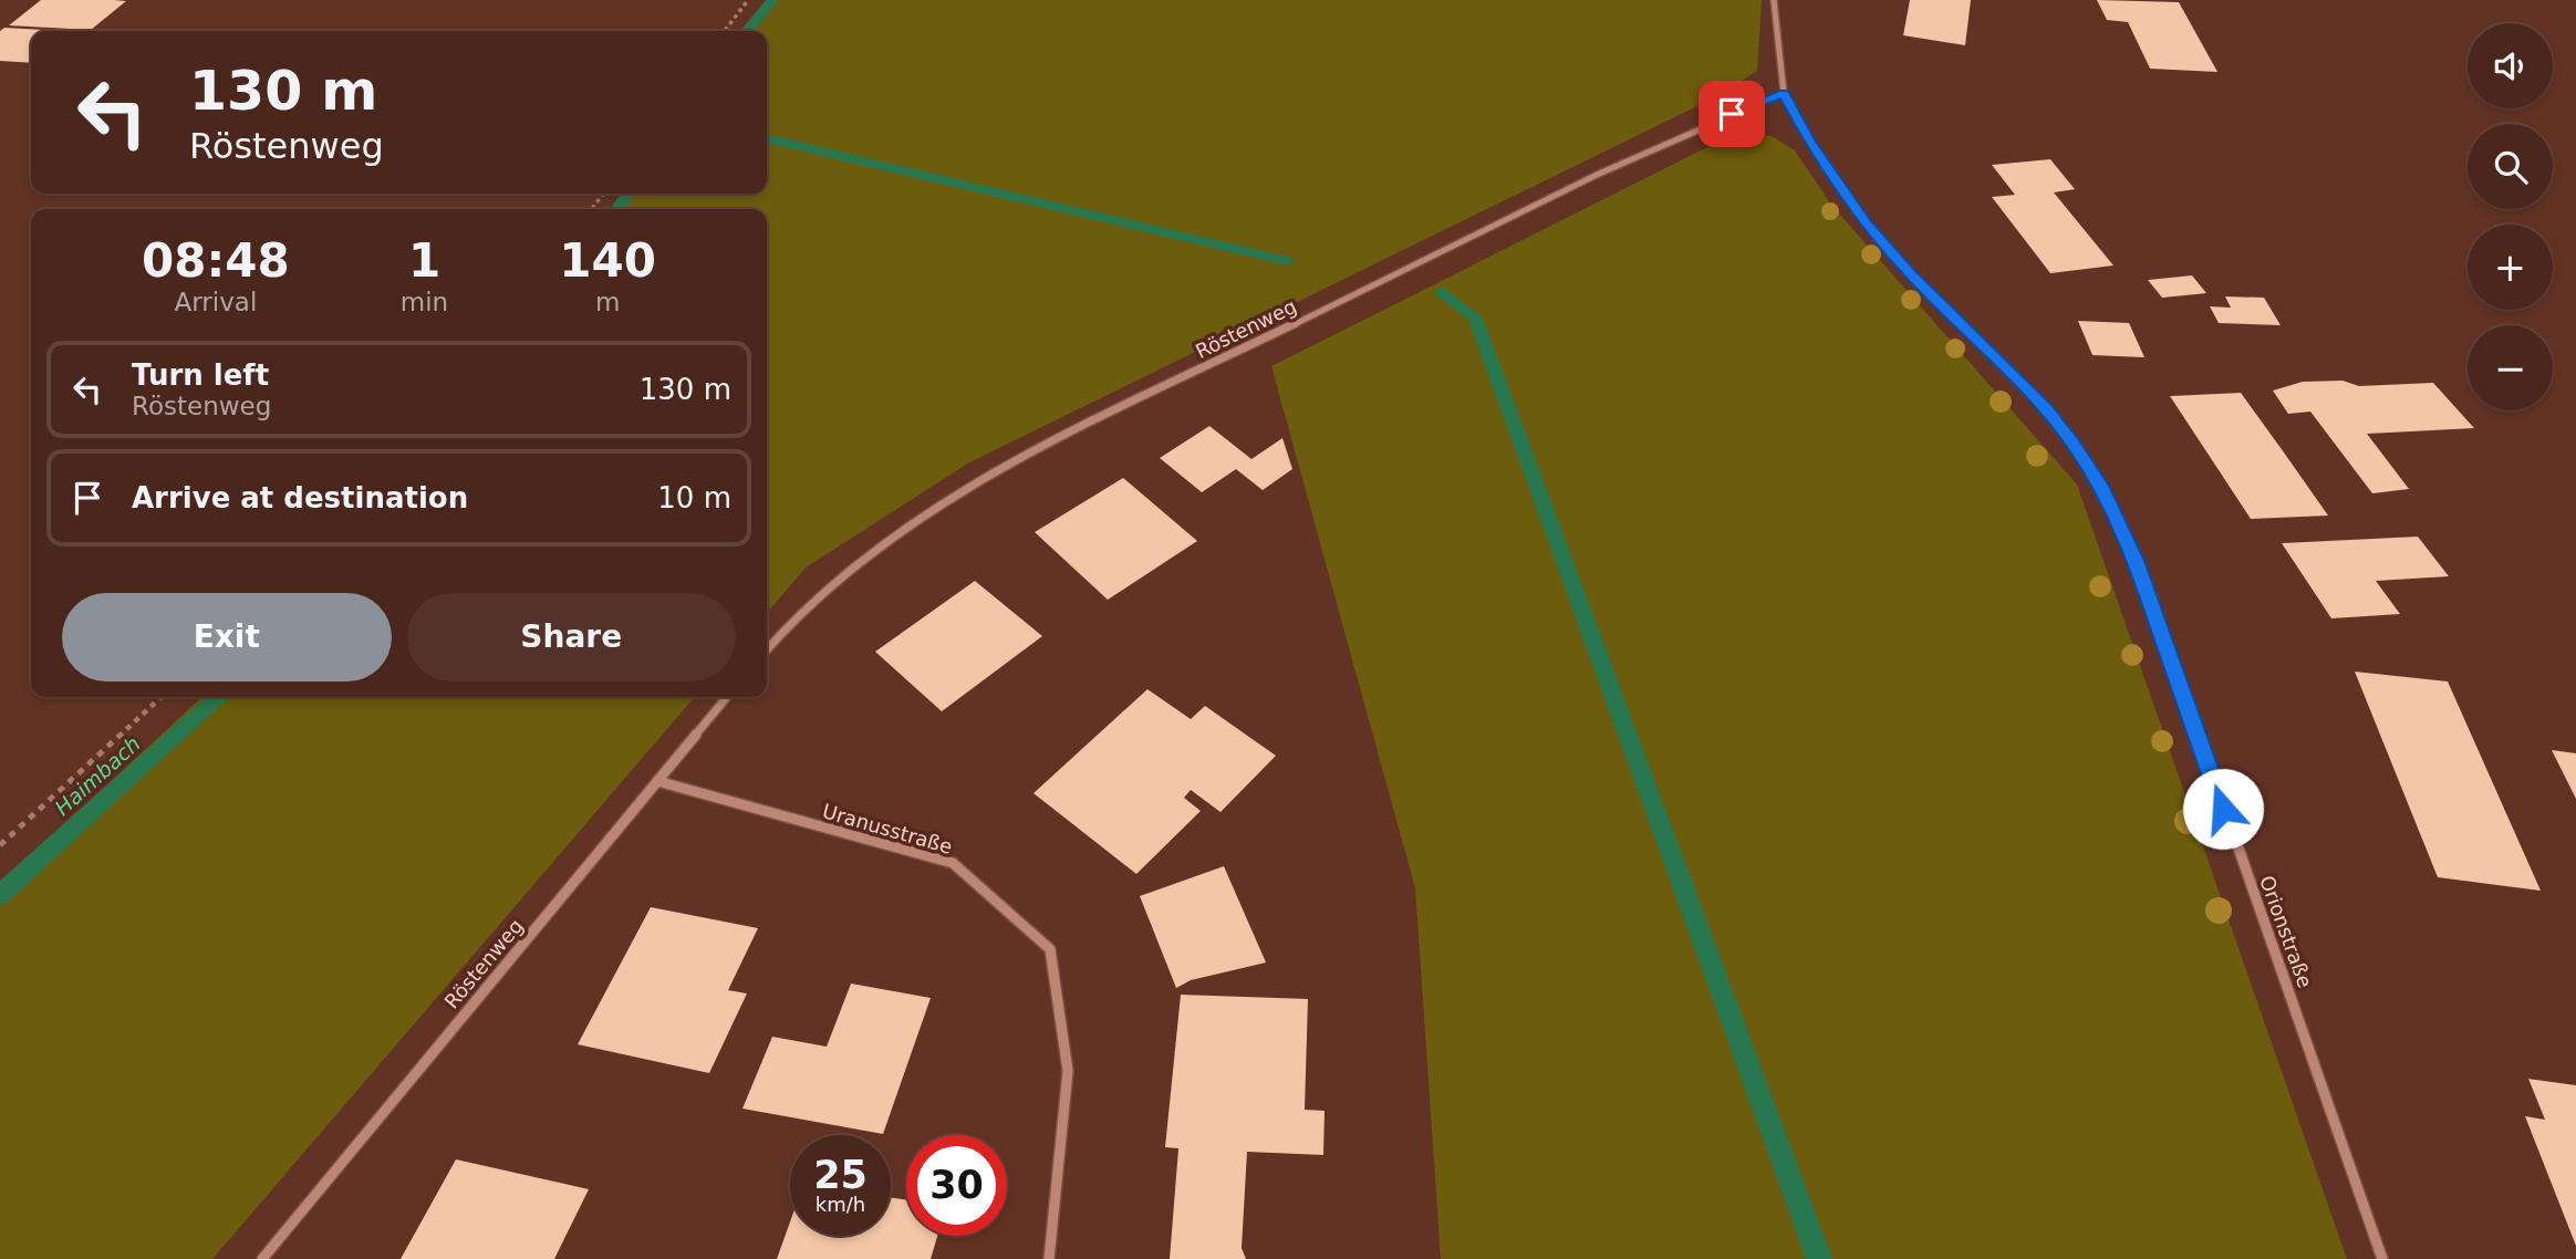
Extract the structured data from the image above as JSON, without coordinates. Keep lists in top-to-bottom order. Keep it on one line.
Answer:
{"streets":{"street":["Röstenweg","Uranusstraße","Orionstraße"]},"crossings":[["Röstenweg","Uranusstraße"],["Röstenweg","Orionstraße"]],"water":["Haimbach"],"page":{"map_buttons":["+","−"],"turn":["130 m","Röstenweg"],"eta":["08:48","Arrival","1","min","140","m"],"list":[{"name":"Turn left","note":"Röstenweg","value":"130 m"},{"name":"Arrive at destination","value":"10 m"}],"buttons":["Exit","Share"],"speed":"25 km/h","limit":"30"}}
